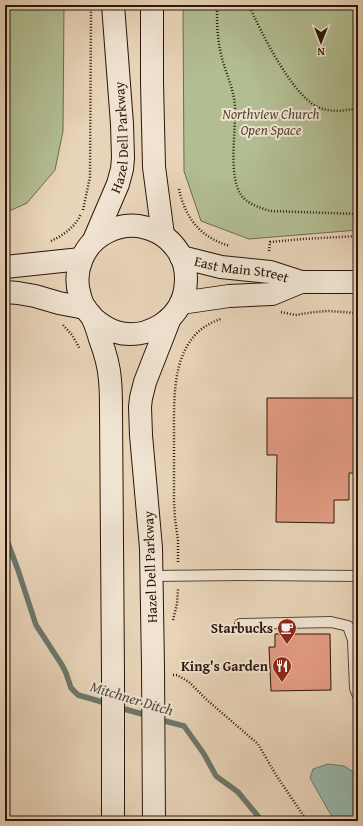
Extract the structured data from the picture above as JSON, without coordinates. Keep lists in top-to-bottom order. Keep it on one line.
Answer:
{"streets":{"main road":["Hazel Dell Parkway","East Main Street"]},"crossings":[["Hazel Dell Parkway","East Main Street"]],"water":["Mitchner Ditch"],"parks":["Northview Church Open Space"],"places":{"cafe":["Starbucks"],"restaurant":["King's Garden"]},"north":"bottom"}
